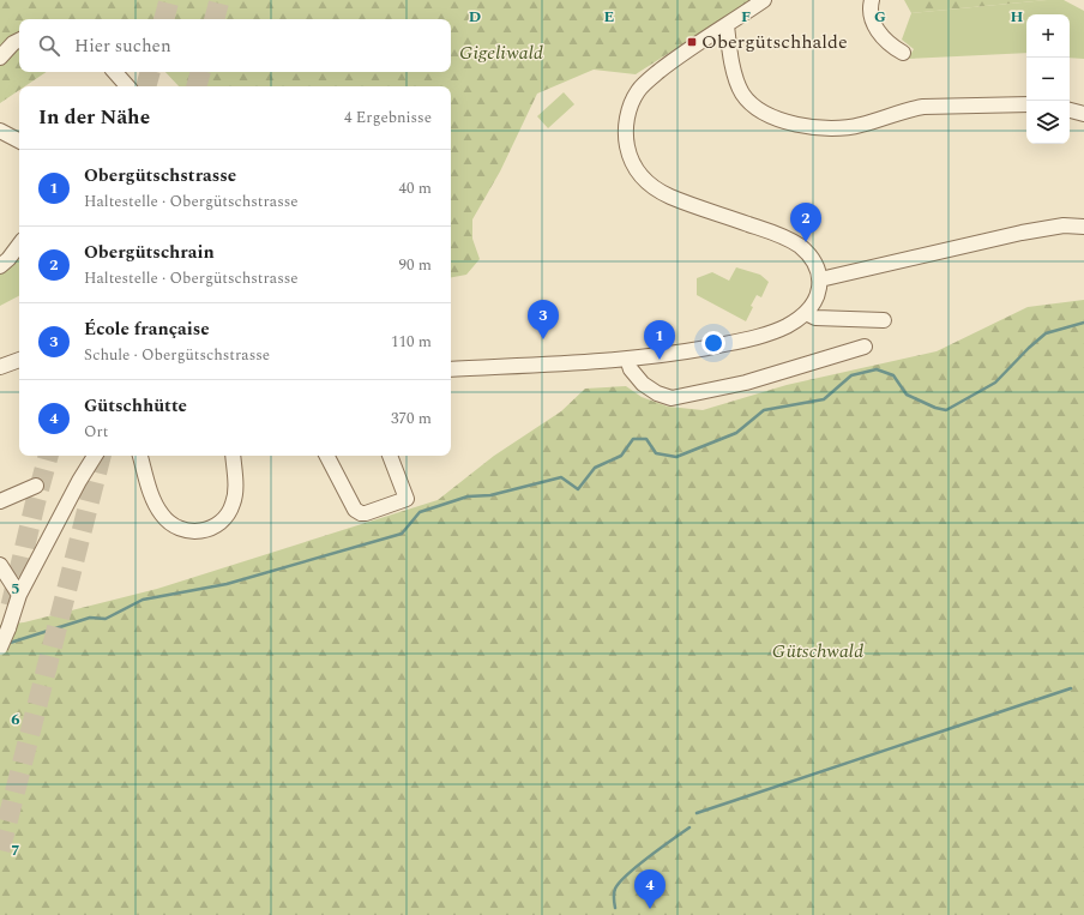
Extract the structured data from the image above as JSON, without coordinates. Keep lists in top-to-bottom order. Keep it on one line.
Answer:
{"parks":["Gigeliwald","Gütschwald"],"places":{"transit":["Obergütschhalde"]},"page":{"map_buttons":["+","−"],"search":"Hier suchen","heading":["In der Nähe","4 Ergebnisse"],"list":[{"mark":"1","name":"Obergütschstrasse","note":"Haltestelle · Obergütschstrasse","value":"40 m"},{"mark":"2","name":"Obergütschrain","note":"Haltestelle · Obergütschstrasse","value":"90 m"},{"mark":"3","name":"École française","note":"Schule · Obergütschstrasse","value":"110 m"},{"mark":"4","name":"Gütschhütte","note":"Ort","value":"370 m"}],"pins":["2","3","1","4"]},"grid":{"columns":["D","E","F","G","H"],"rows":["5","6","7"]}}
